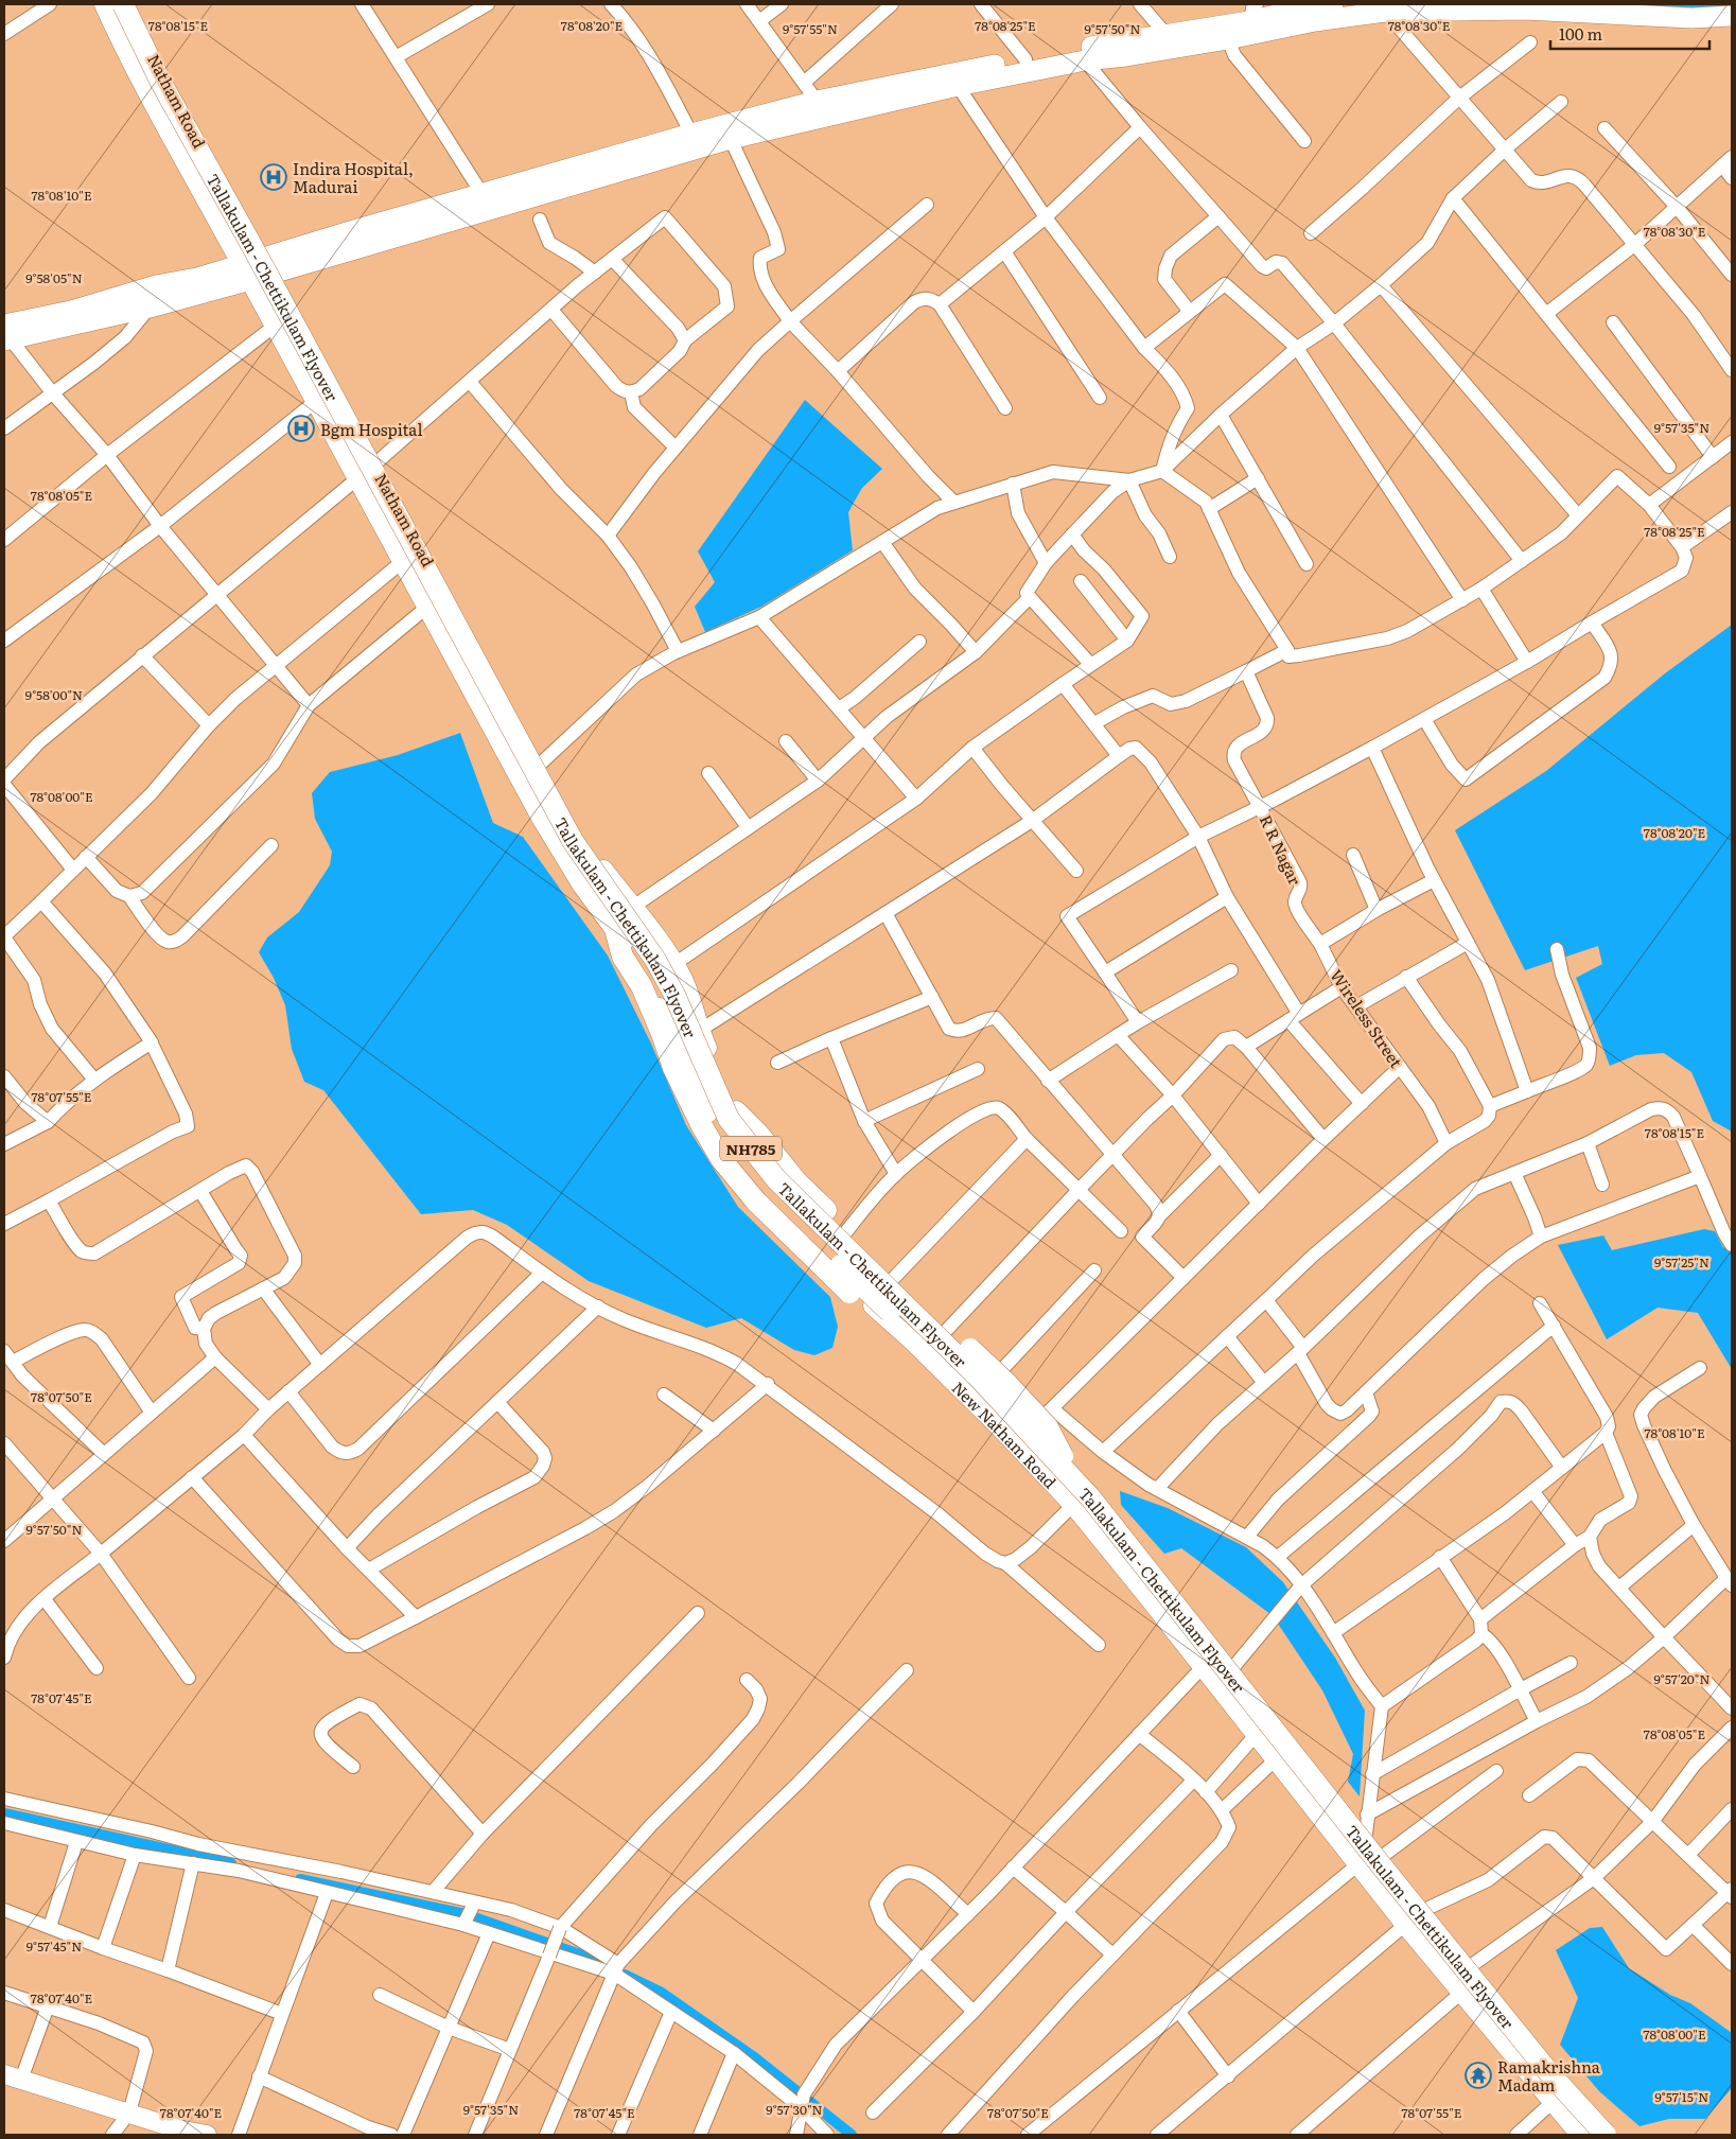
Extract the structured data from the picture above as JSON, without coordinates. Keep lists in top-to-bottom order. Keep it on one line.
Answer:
{"streets":{"highway":["Tallakulam - Chettikulam Flyover","NH785"],"main road":["Natham Road","New Natham Road"],"street":["R R Nagar","Wireless Street"]},"crossings":[["Natham Road","New Natham Road"],["R R Nagar","Wireless Street"]],"places":{"hospital":["Indira Hospital, Madurai","Bgm Hospital"],"temple":["Ramakrishna Madam"]},"scale_bar":"100 m","coordinates":["78°08'15\"E","78°08'20\"E","78°08'25\"E","78°08'30\"E","9°57'55\"N","9°57'50\"N","78°08'10\"E","9°58'05\"N","9°57'35\"N","78°08'05\"E","9°58'00\"N","78°08'00\"E","78°07'55\"E","9°57'25\"N","78°07'50\"E","9°57'20\"N","78°07'45\"E","9°57'45\"N","78°07'40\"E","9°57'15\"N","9°57'30\"N"]}
